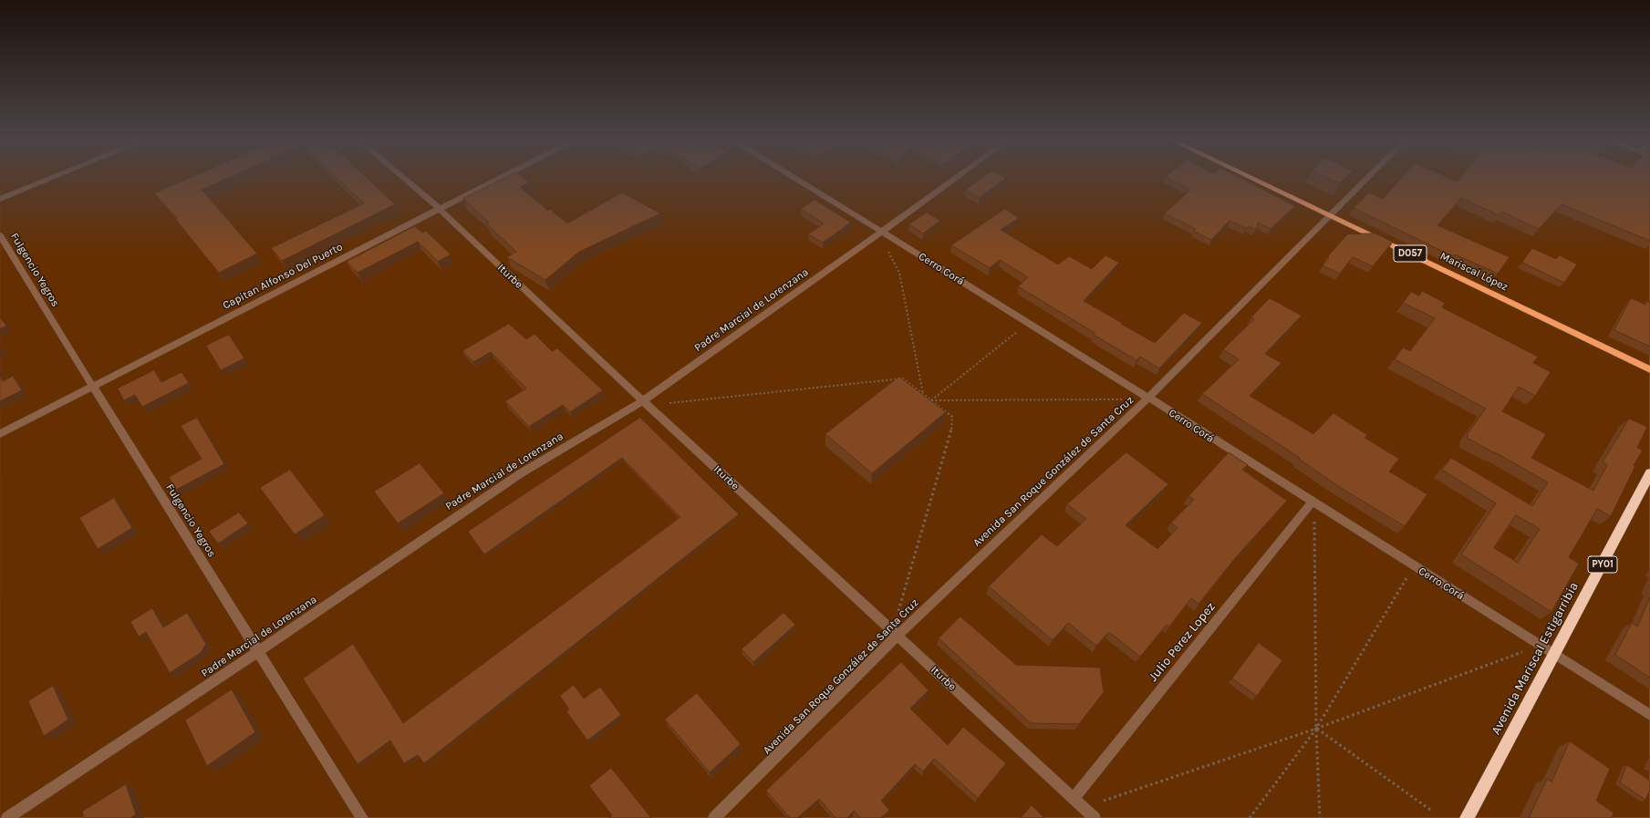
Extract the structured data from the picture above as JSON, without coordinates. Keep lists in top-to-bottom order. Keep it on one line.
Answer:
{"streets":{"highway":["PY01","Avenida Mariscal Estigarribia"],"main road":["D057","Mariscal López"],"street":["Cerro Corá","Fulgencio Yegros","Capitan Alfonso Del Puerto","Iturbe","Padre Marcial de Lorenzana","Avenida San Roque González de Santa Cruz","Julio Perez Lopez"]},"crossings":[["Cerro Corá","Padre Marcial de Lorenzana"],["Cerro Corá","Avenida San Roque González de Santa Cruz"],["Cerro Corá","Julio Perez Lopez"],["Cerro Corá","Avenida Mariscal Estigarribia"],["Fulgencio Yegros","Capitan Alfonso Del Puerto"],["Fulgencio Yegros","Padre Marcial de Lorenzana"],["Mariscal López","Avenida San Roque González de Santa Cruz"],["Capitan Alfonso Del Puerto","Iturbe"],["Iturbe","Padre Marcial de Lorenzana"],["Iturbe","Avenida San Roque González de Santa Cruz"],["Iturbe","Julio Perez Lopez"]]}
